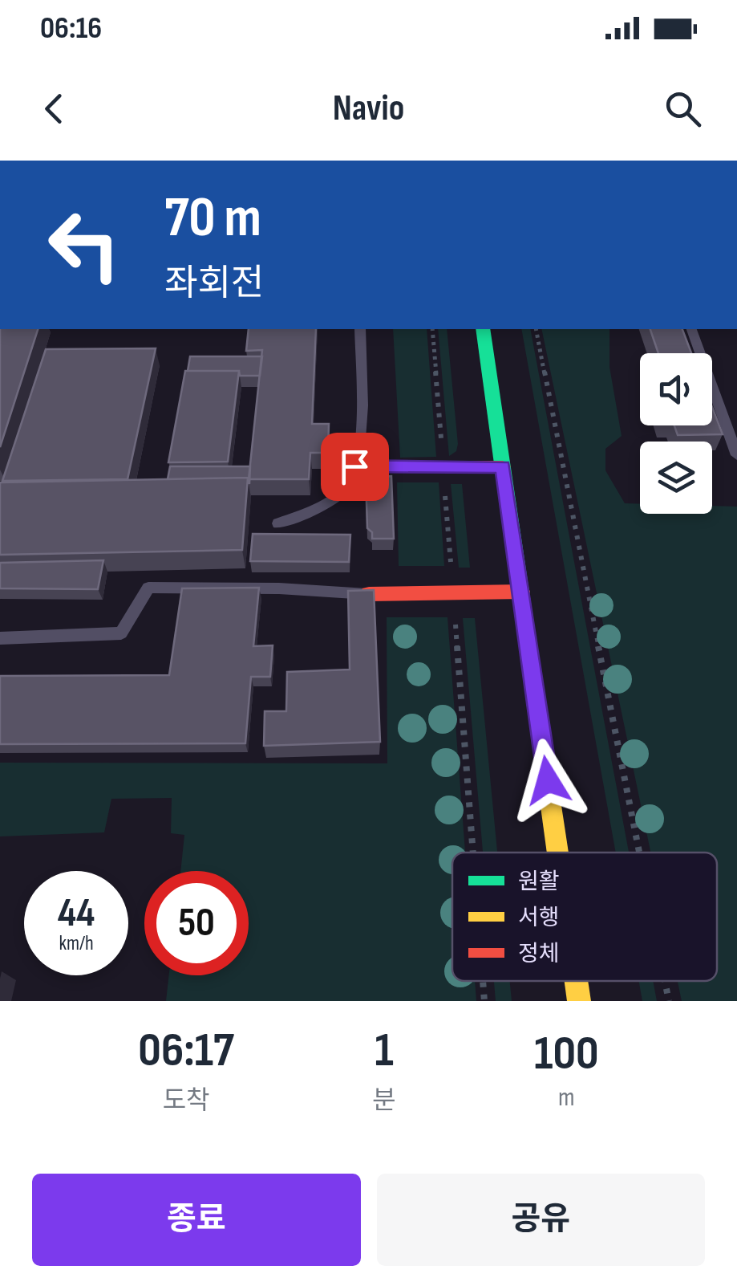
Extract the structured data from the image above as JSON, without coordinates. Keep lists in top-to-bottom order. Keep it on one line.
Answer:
{"legend":["원활","서행","정체"],"page":{"status":"06:16","header":"Navio","turn":["70 m","좌회전"],"speed":"44 km/h","limit":"50","eta":["06:17","도착","1","분","100","m"],"buttons":["종료","공유"]}}
